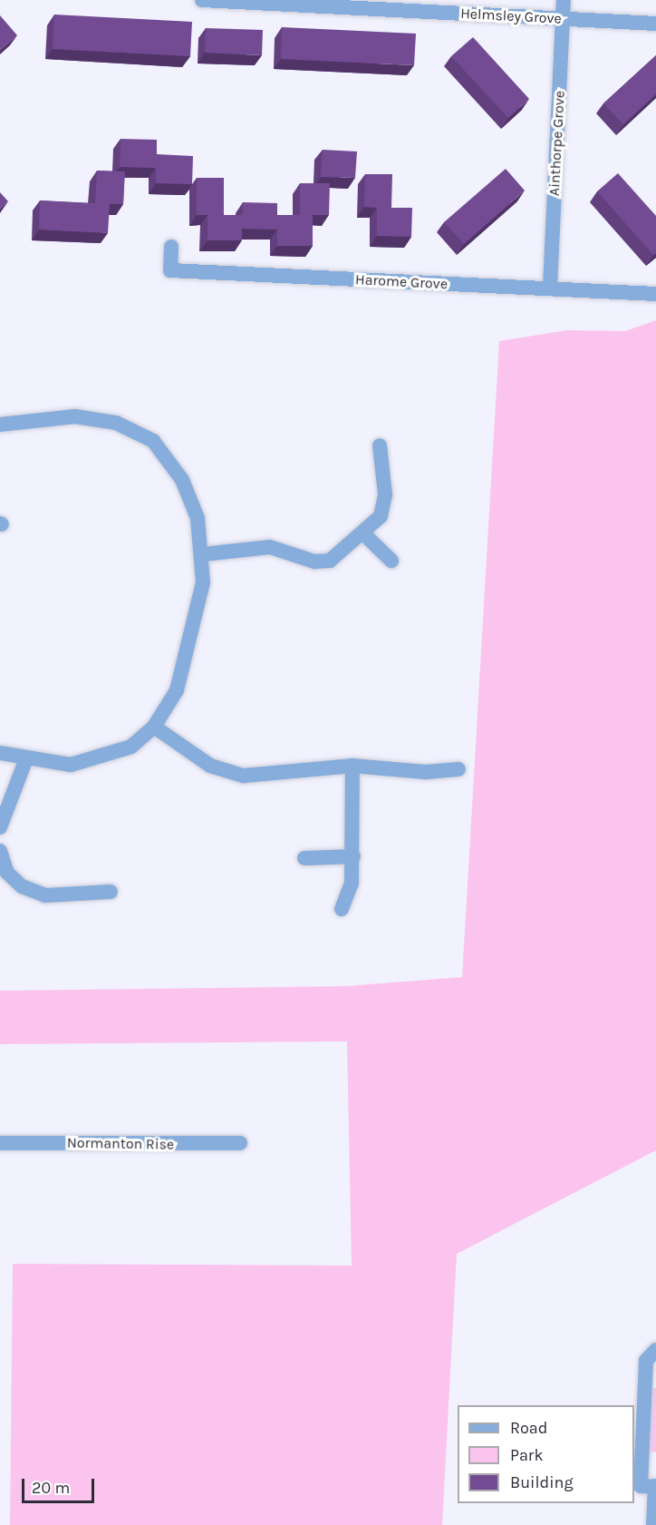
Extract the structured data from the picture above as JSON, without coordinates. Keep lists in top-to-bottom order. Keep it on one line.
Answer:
{"streets":{"street":["Helmsley Grove","Ainthorpe Grove","Harome Grove","Normanton Rise"]},"crossings":[["Helmsley Grove","Ainthorpe Grove"],["Ainthorpe Grove","Harome Grove"]],"legend":["Road","Park","Building"],"scale_bar":"20 m"}
